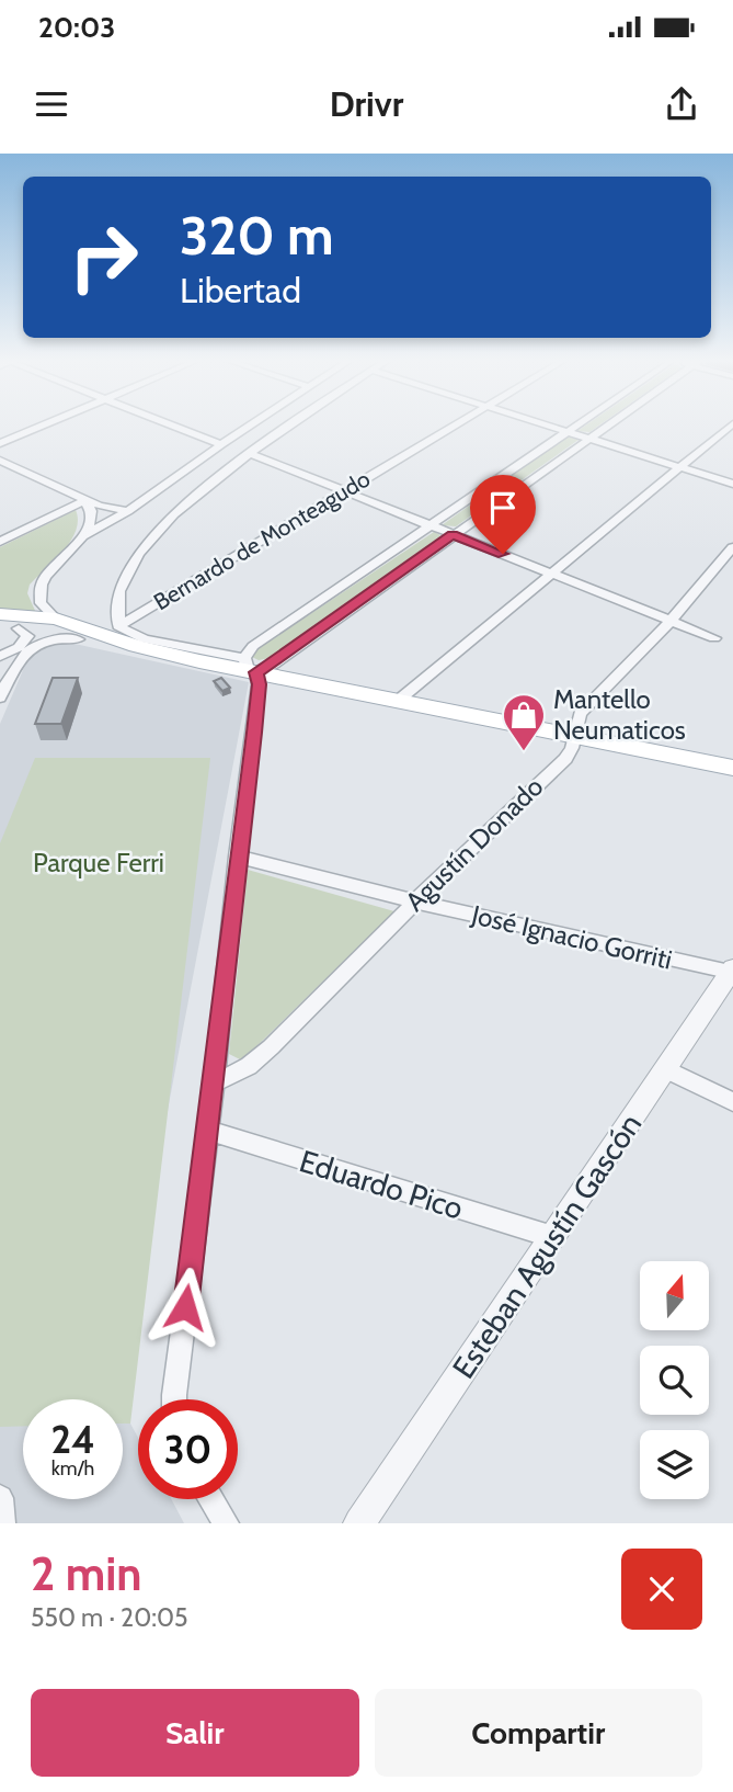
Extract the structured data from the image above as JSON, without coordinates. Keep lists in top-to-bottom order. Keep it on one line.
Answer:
{"streets":{"street":["Bernardo de Monteagudo","Agustín Donado","José Ignacio Gorriti","Eduardo Pico","Esteban Agustín Gascón"]},"crossings":[["Agustín Donado","José Ignacio Gorriti"],["José Ignacio Gorriti","Esteban Agustín Gascón"],["Eduardo Pico","Esteban Agustín Gascón"]],"parks":["Parque Ferri"],"places":{"shop":["Mantello Neumaticos"]},"north":"top","page":{"status":"20:03","header":"Drivr","turn":["320 m","Libertad"],"speed":"24 km/h","limit":"30","heading":["2 min","550 m · 20:05"],"buttons":["Salir","Compartir"]}}
